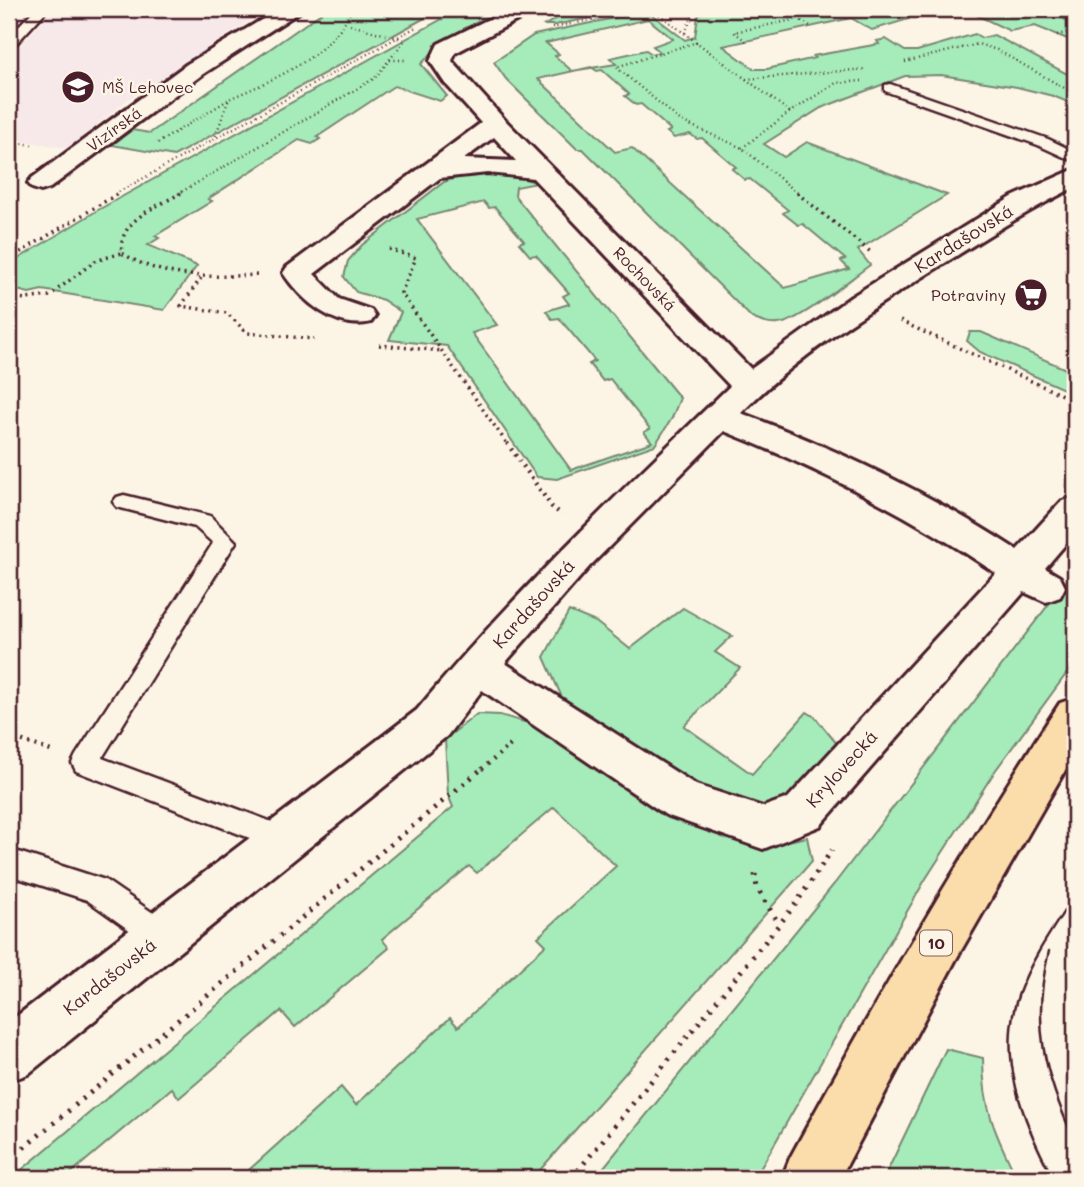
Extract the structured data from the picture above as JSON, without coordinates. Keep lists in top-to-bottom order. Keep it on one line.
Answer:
{"streets":{"main road":["10"],"street":["Vizírská","Kardašovská","Rochovská","Krylovecká"]},"crossings":[["Kardašovská","Rochovská"]],"places":{"school or university":["MŠ Lehovec"],"supermarket":["Potraviny"]}}
